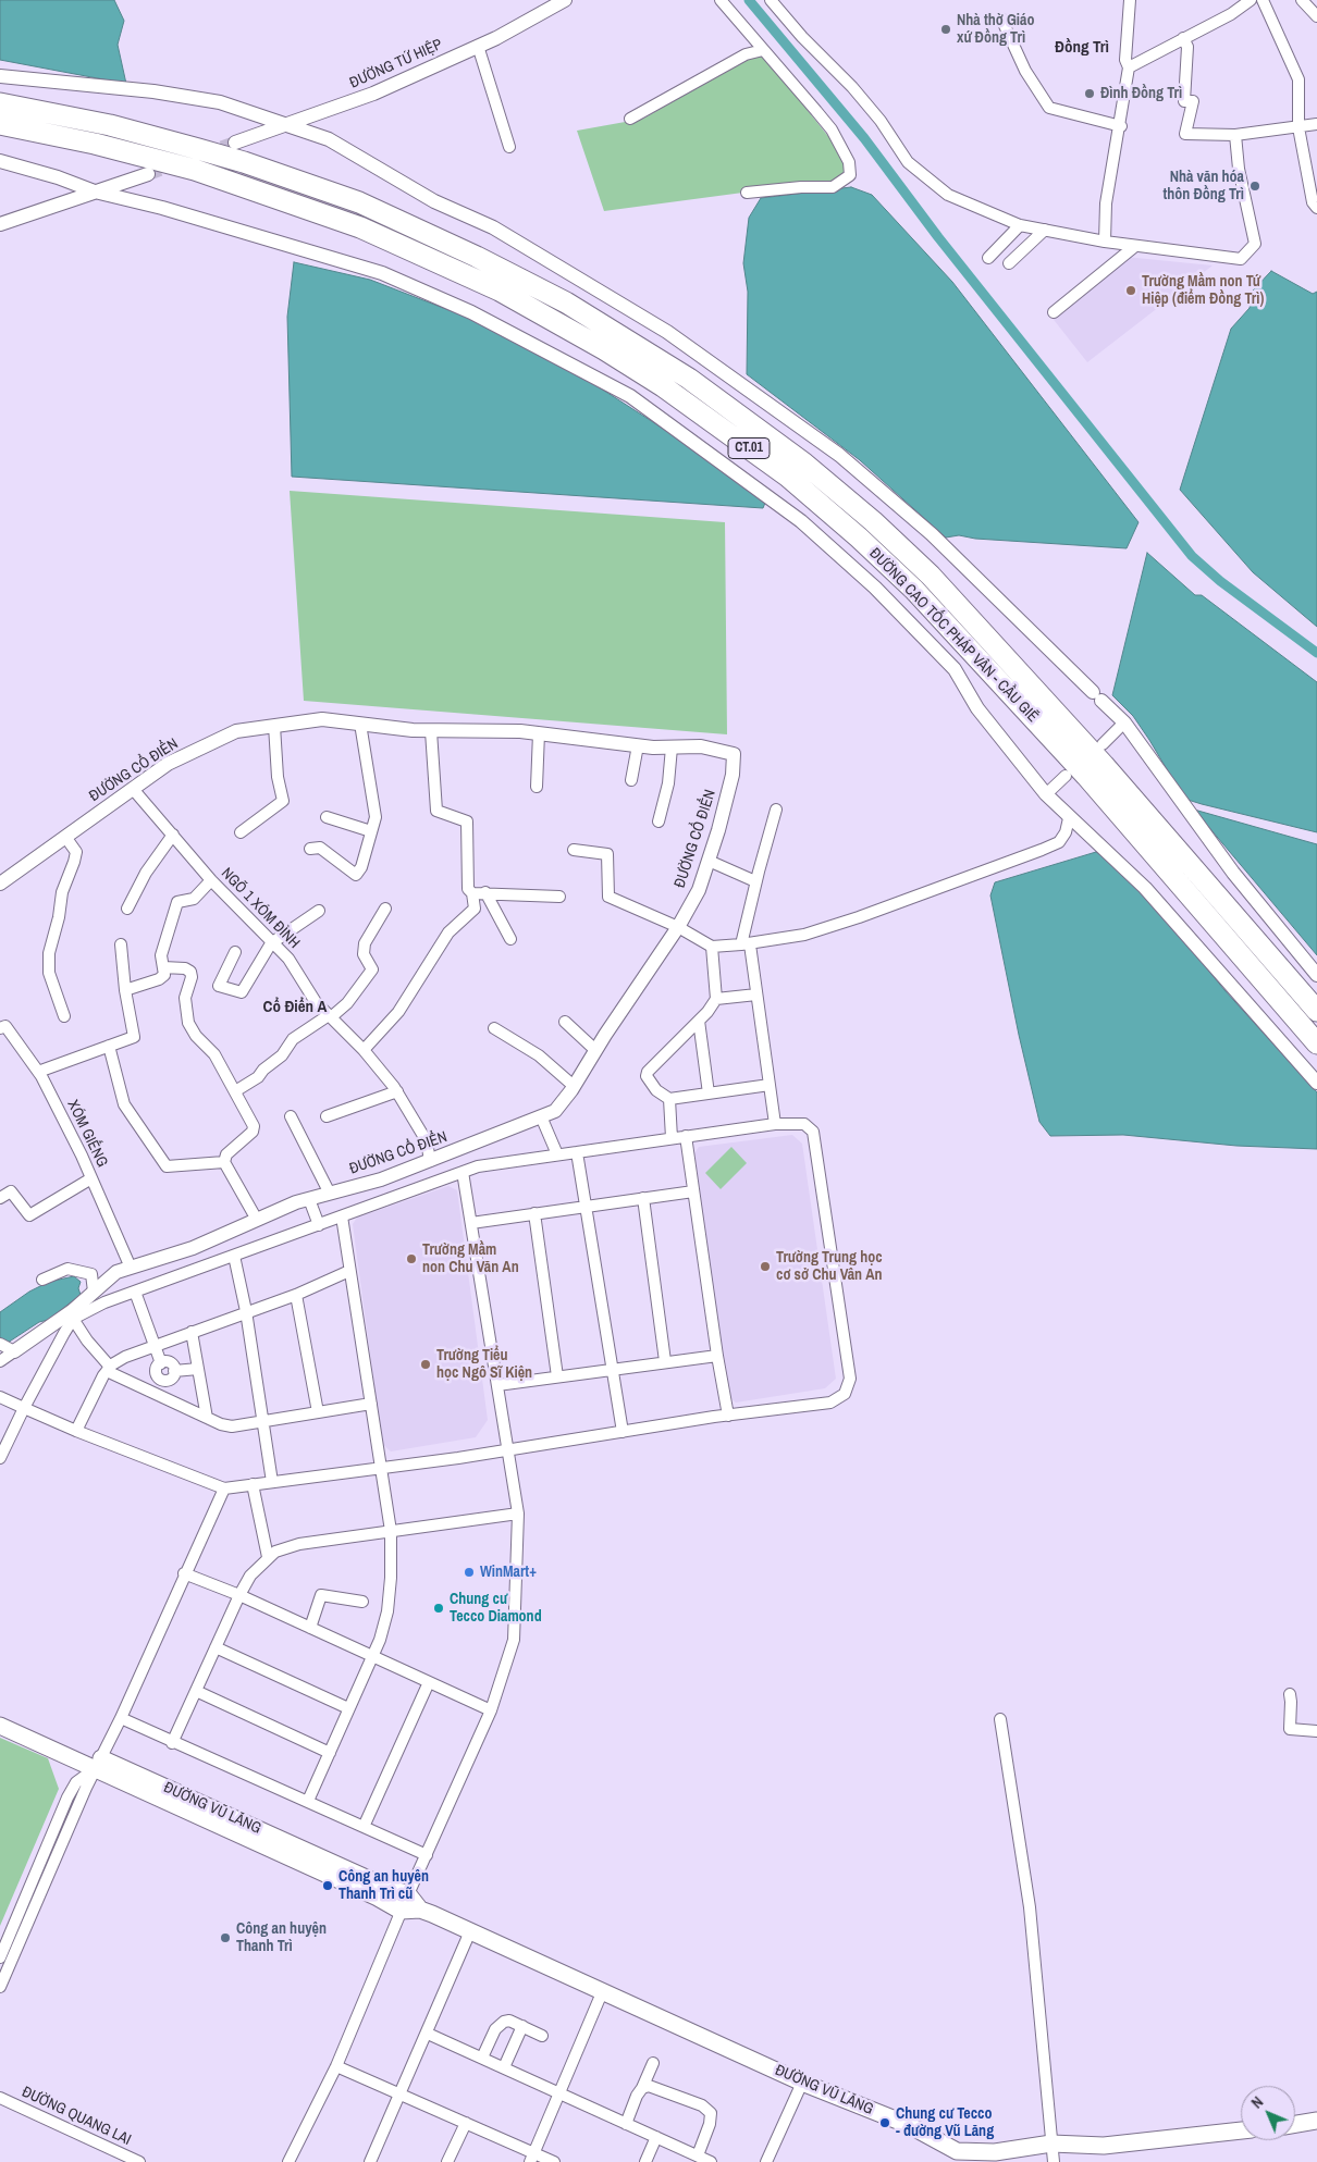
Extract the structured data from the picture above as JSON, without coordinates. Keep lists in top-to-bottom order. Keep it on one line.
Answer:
{"streets":{"highway":["CT.01","ĐƯỜNG CAO TỐC PHÁP VÂN - CẦU GIẼ"],"main road":["ĐƯỜNG VŨ LĂNG"],"street":["ĐƯỜNG TỨ HIỆP","ĐƯỜNG CỔ ĐIỂN","NGÕ 1 XÓM ĐÌNH","XÓM GIẾNG","ĐƯỜNG QUANG LAI"]},"crossings":[["ĐƯỜNG CỔ ĐIỂN","NGÕ 1 XÓM ĐÌNH"],["ĐƯỜNG CỔ ĐIỂN","XÓM GIẾNG"]],"districts":["Đồng Trì","Cổ Điển A"],"places":["Nhà thờ Giáo xứ Đồng Trì","Đình Đồng Trì","Nhà văn hóa thôn Đồng Trì","Trường Mầm non Tứ Hiệp (điểm Đồng Trì)","Trường Mầm non Chu Văn An","Trường Trung học cơ sở Chu Vân An","Trường Tiểu học Ngô Sĩ Kiện","WinMart+","Chung cư Tecco Diamond","Công an huyên Thanh Trì cũ","Công an huyện Thanh Trì","Chung cư Tecco - đường Vũ Lăng"],"north":"top left"}
